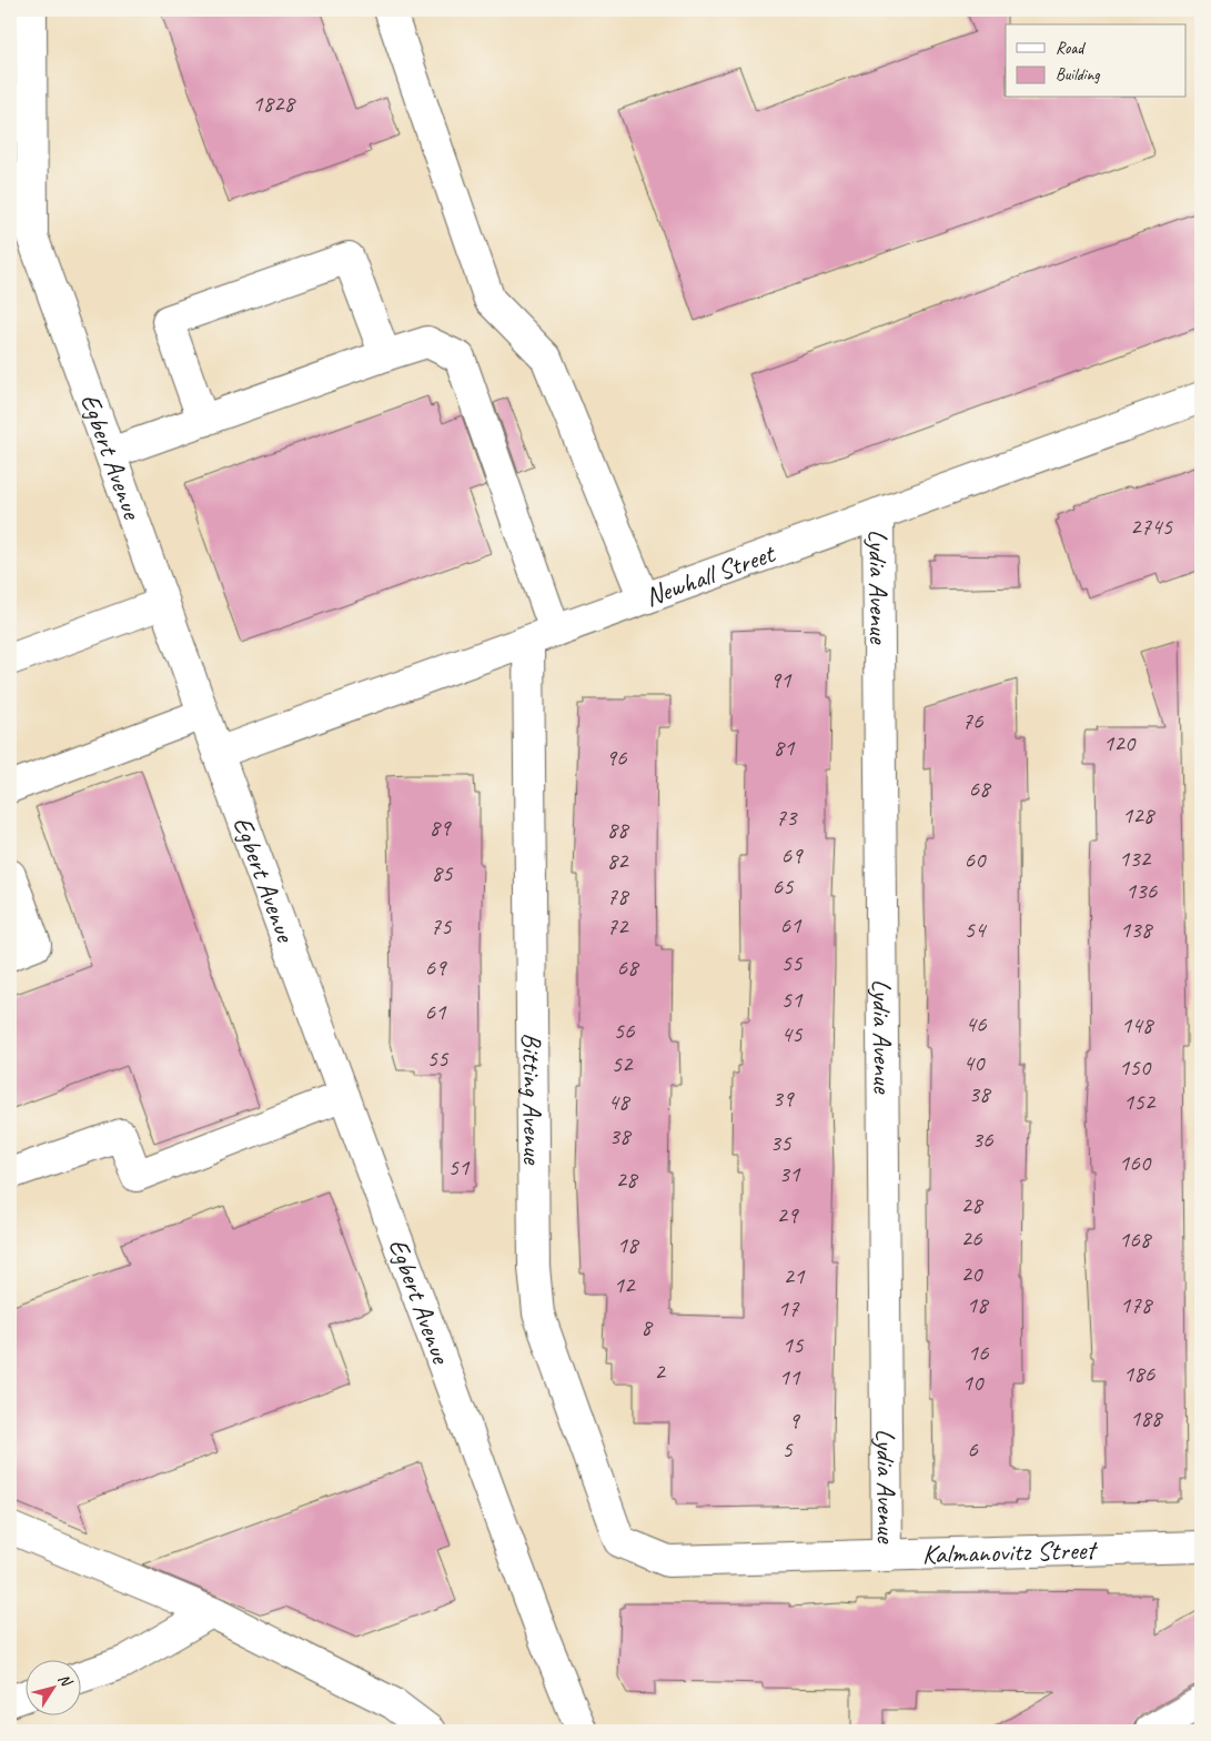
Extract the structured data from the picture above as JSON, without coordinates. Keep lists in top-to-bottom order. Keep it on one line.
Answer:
{"streets":{"street":["Egbert Avenue","Newhall Street","Lydia Avenue","Bitting Avenue","Kalmanovitz Street"]},"crossings":[["Egbert Avenue","Newhall Street"],["Newhall Street","Lydia Avenue"],["Newhall Street","Bitting Avenue"],["Lydia Avenue","Kalmanovitz Street"],["Bitting Avenue","Kalmanovitz Street"]],"house_numbers":["1828","2745","91","76","120","81","96","68","128","73","89","88","69","132","60","82","85","65","136","78","61","75","72","54","138","55","69","68","51","61","46","148","56","45","55","40","52","150","38","39","48","152","38","36","35","160","51","31","28","28","29","26","168","18","20","21","12","18","178","17","8","15","16","2","186","11","10","188","9","5","6"],"legend":["Road","Building"],"north":"top right"}
